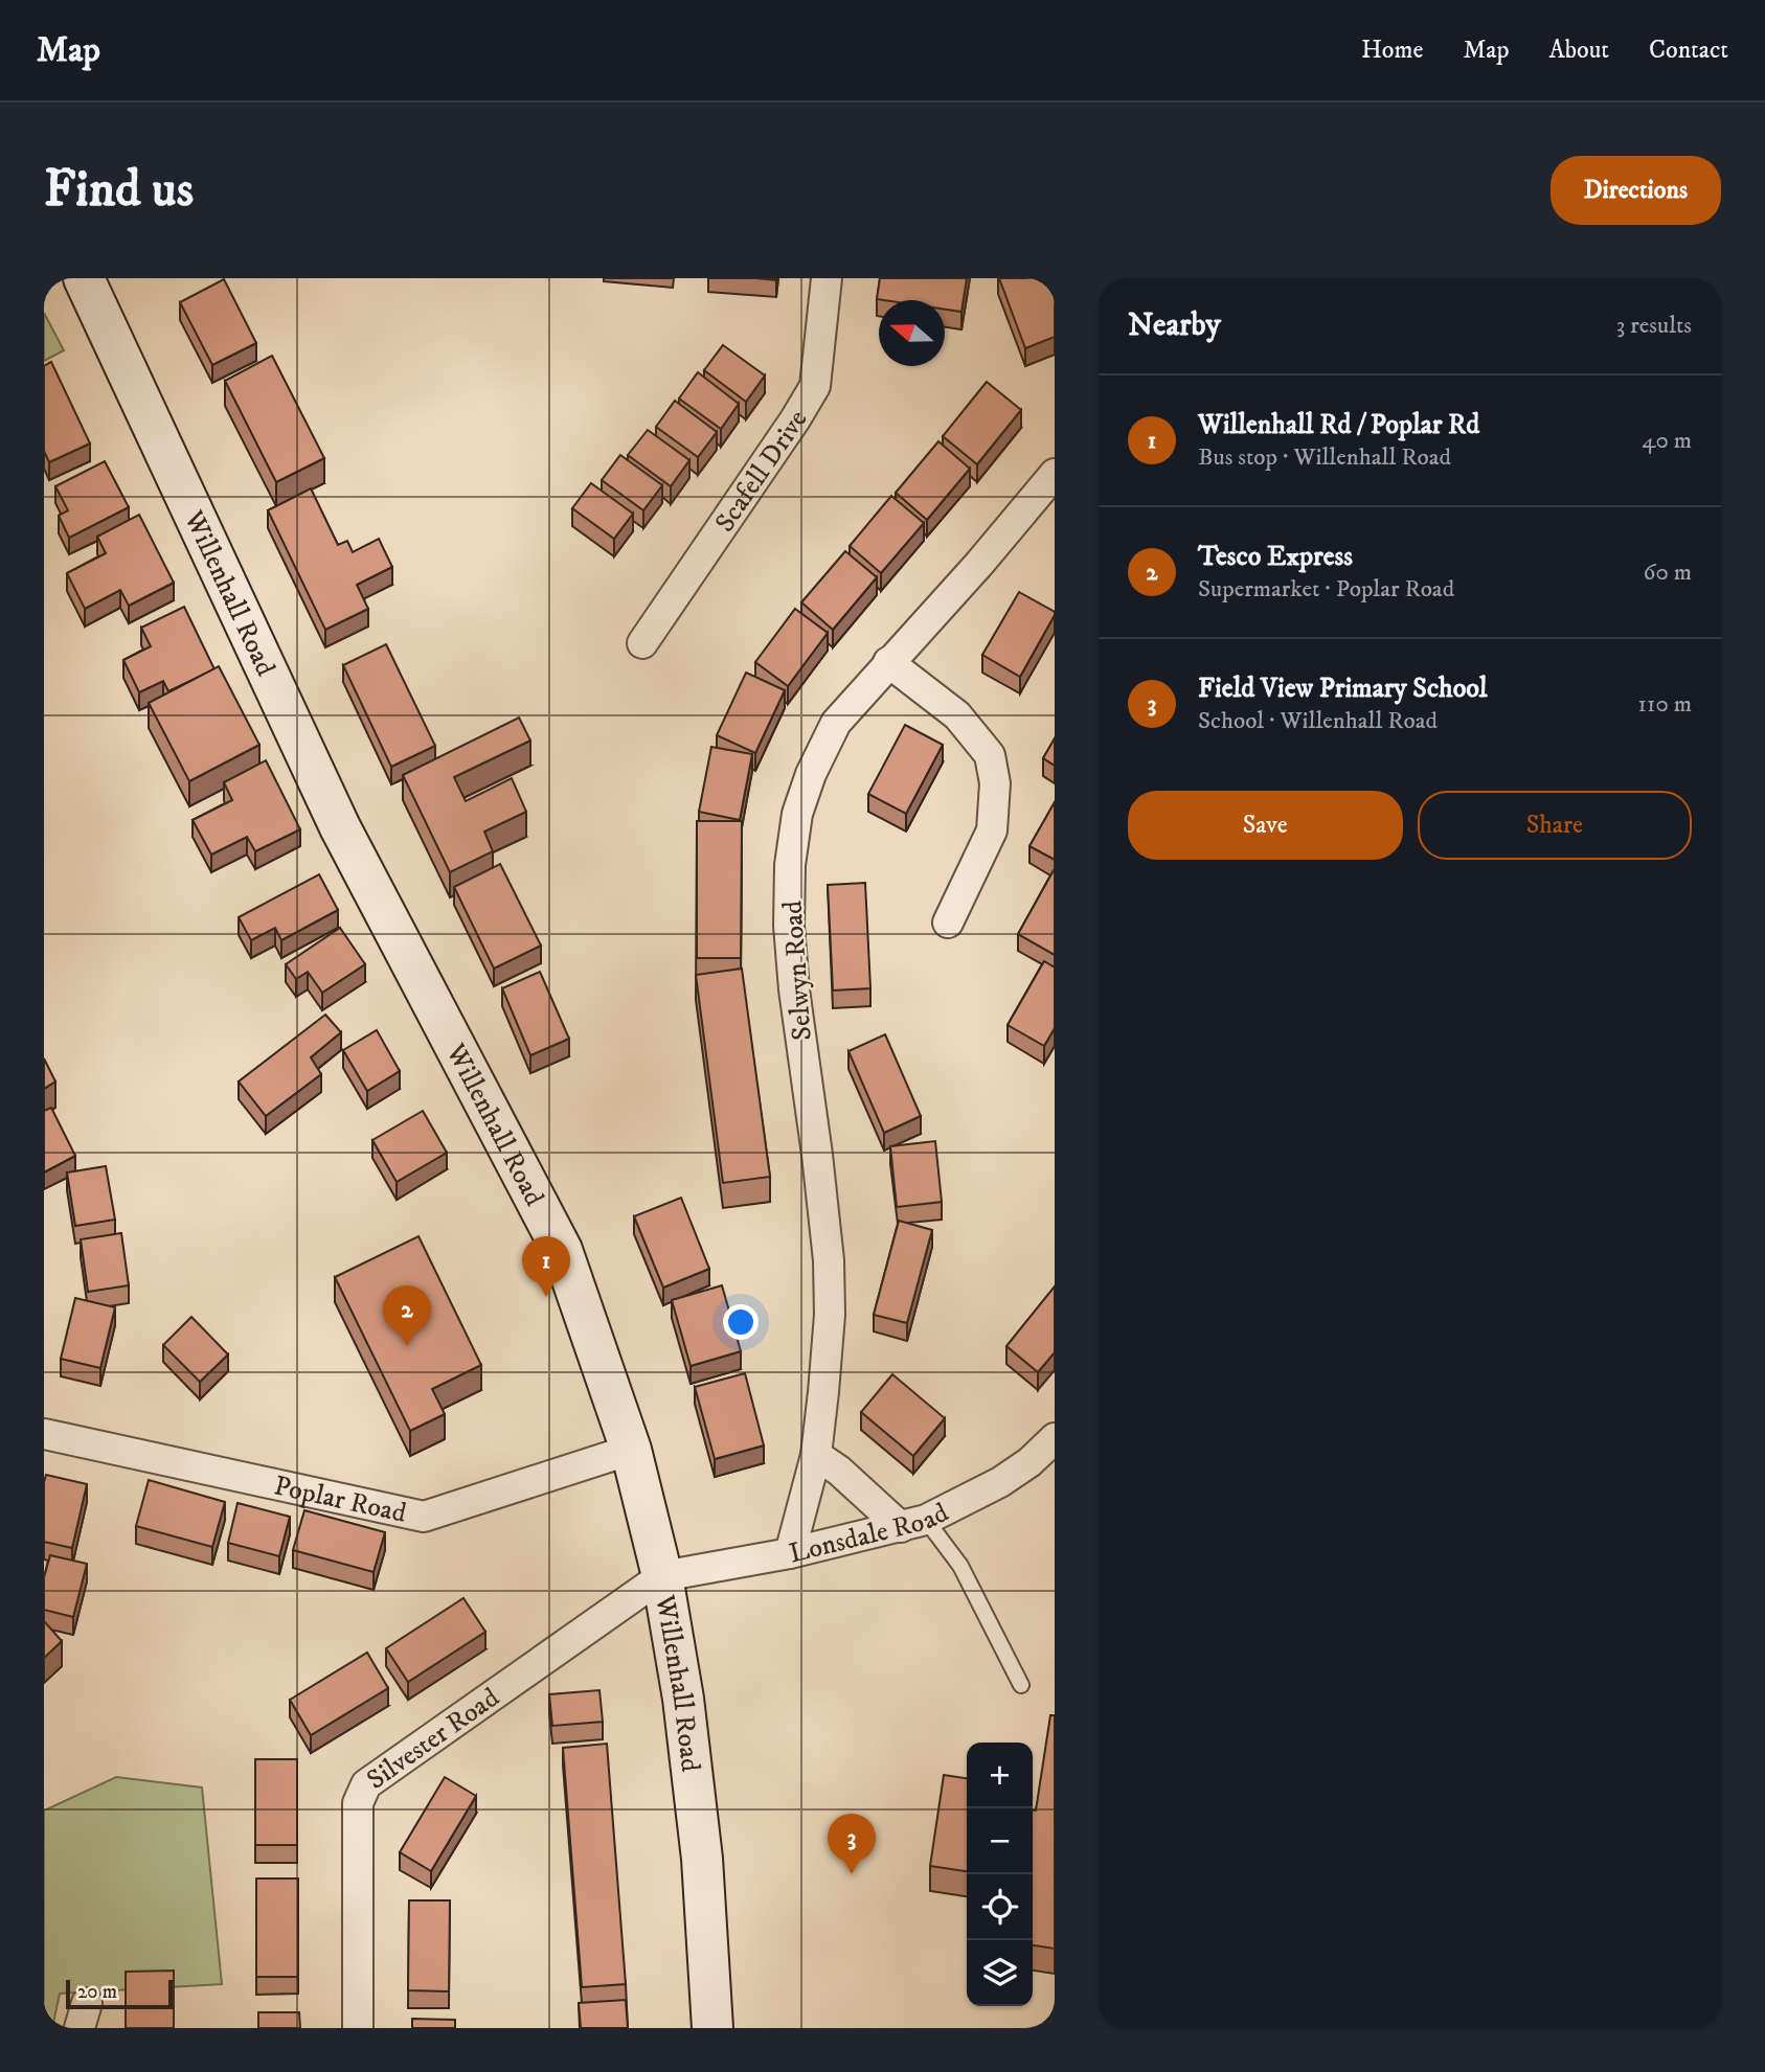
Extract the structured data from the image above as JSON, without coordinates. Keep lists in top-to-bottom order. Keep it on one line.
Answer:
{"streets":{"main road":["Willenhall Road"],"street":["Scafell Drive","Selwyn Road","Poplar Road","Lonsdale Road","Silvester Road"]},"crossings":[["Willenhall Road","Poplar Road"],["Willenhall Road","Lonsdale Road"],["Willenhall Road","Silvester Road"],["Selwyn Road","Lonsdale Road"],["Lonsdale Road","Silvester Road"]],"scale_bar":"20 m","north":"left","page":{"header":"Map","nav":["Home","Map","About","Contact"],"buttons":["Directions",["Save","Share"]],"title":"Find us","heading":["Nearby","3 results"],"list":[{"mark":"1","name":"Willenhall Rd / Poplar Rd","note":"Bus stop · Willenhall Road","value":"40 m"},{"mark":"2","name":"Tesco Express","note":"Supermarket · Poplar Road","value":"60 m"},{"mark":"3","name":"Field View Primary School","note":"School · Willenhall Road","value":"110 m"}],"pins":["1","2","3"],"map_buttons":["+","−"],"scale":"20 m"}}
